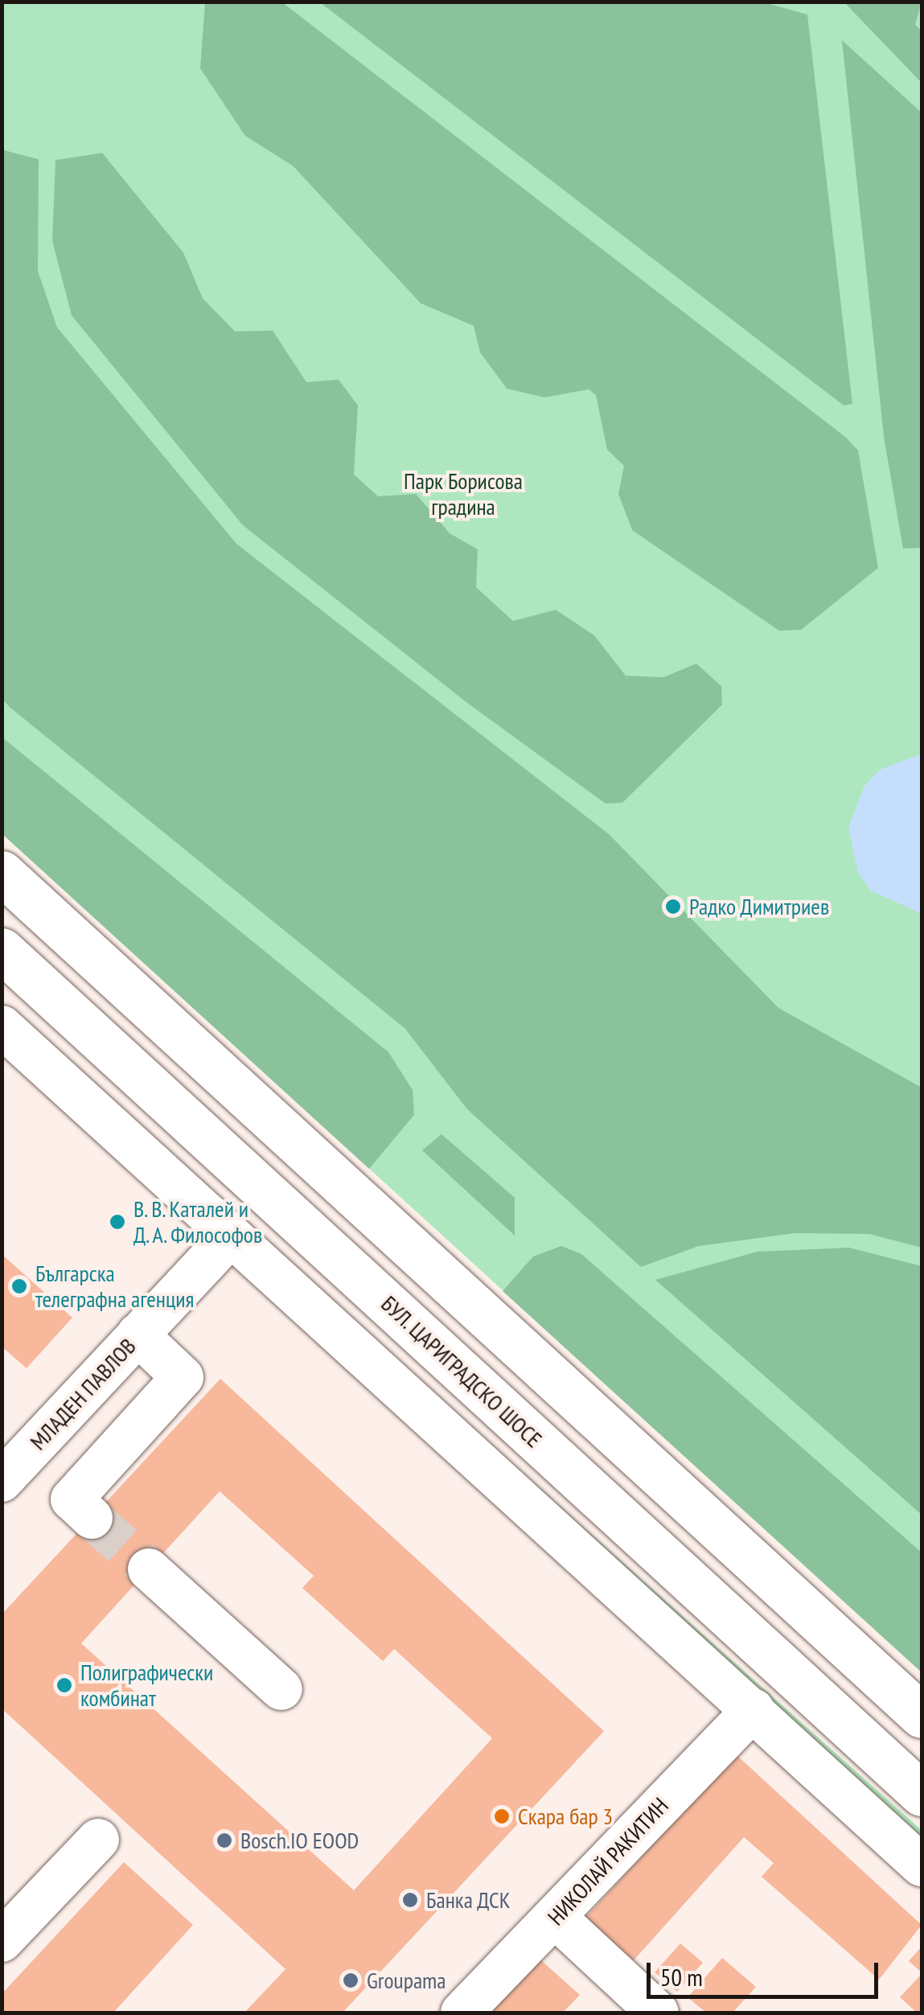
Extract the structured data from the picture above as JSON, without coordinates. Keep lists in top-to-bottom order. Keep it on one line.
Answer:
{"streets":{"highway":["БУЛ. ЦАРИГРАДСКО ШОСЕ"],"street":["МЛАДЕН ПАВЛОВ","НИКОЛАЙ РАКИТИН"]},"parks":["Парк Борисова градина"],"places":["Радко Димитриев","В. В. Каталей и Д. А. Философов","Българска телеграфна агенция","Полиграфически комбинат","Скара бар 3","Bosch.IO EOOD","Банка ДСК","Groupama"],"scale_bar":"50 m"}
